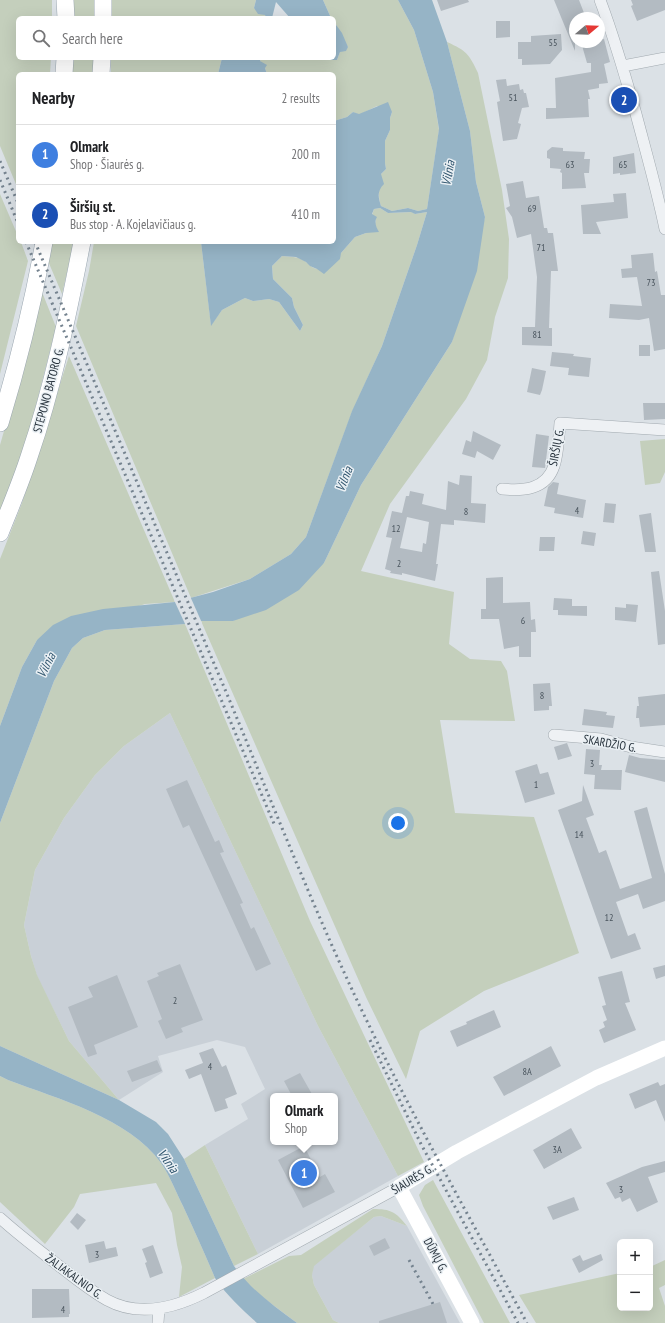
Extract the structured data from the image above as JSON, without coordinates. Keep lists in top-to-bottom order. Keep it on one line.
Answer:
{"streets":{"main road":["STEPONO BATORO G.","ŠIAURĖS G.","DŪMŲ G."],"street":["ŠIRŠIŲ G.","SKARDŽIO G.","ŽALIAKALNIO G."]},"crossings":[["ŠIAURĖS G.","DŪMŲ G."],["ŠIAURĖS G.","ŽALIAKALNIO G."]],"water":["Vilnia"],"house_numbers":["55","51","63","65","69","71","73","81","4","8","12","2","6","8","3","1","14","12","2","4","8A","3A","3","3","4"],"north":"right","page":{"search":"Search here","heading":["Nearby","2 results"],"pins":["2","1"],"list":[{"mark":"1","name":"Olmark","note":"Shop · Šiaurės g.","value":"200 m"},{"mark":"2","name":"Širšių st.","note":"Bus stop · A. Kojelavičiaus g.","value":"410 m"}],"popup":["Olmark","Shop"],"map_buttons":["+","−"]}}
